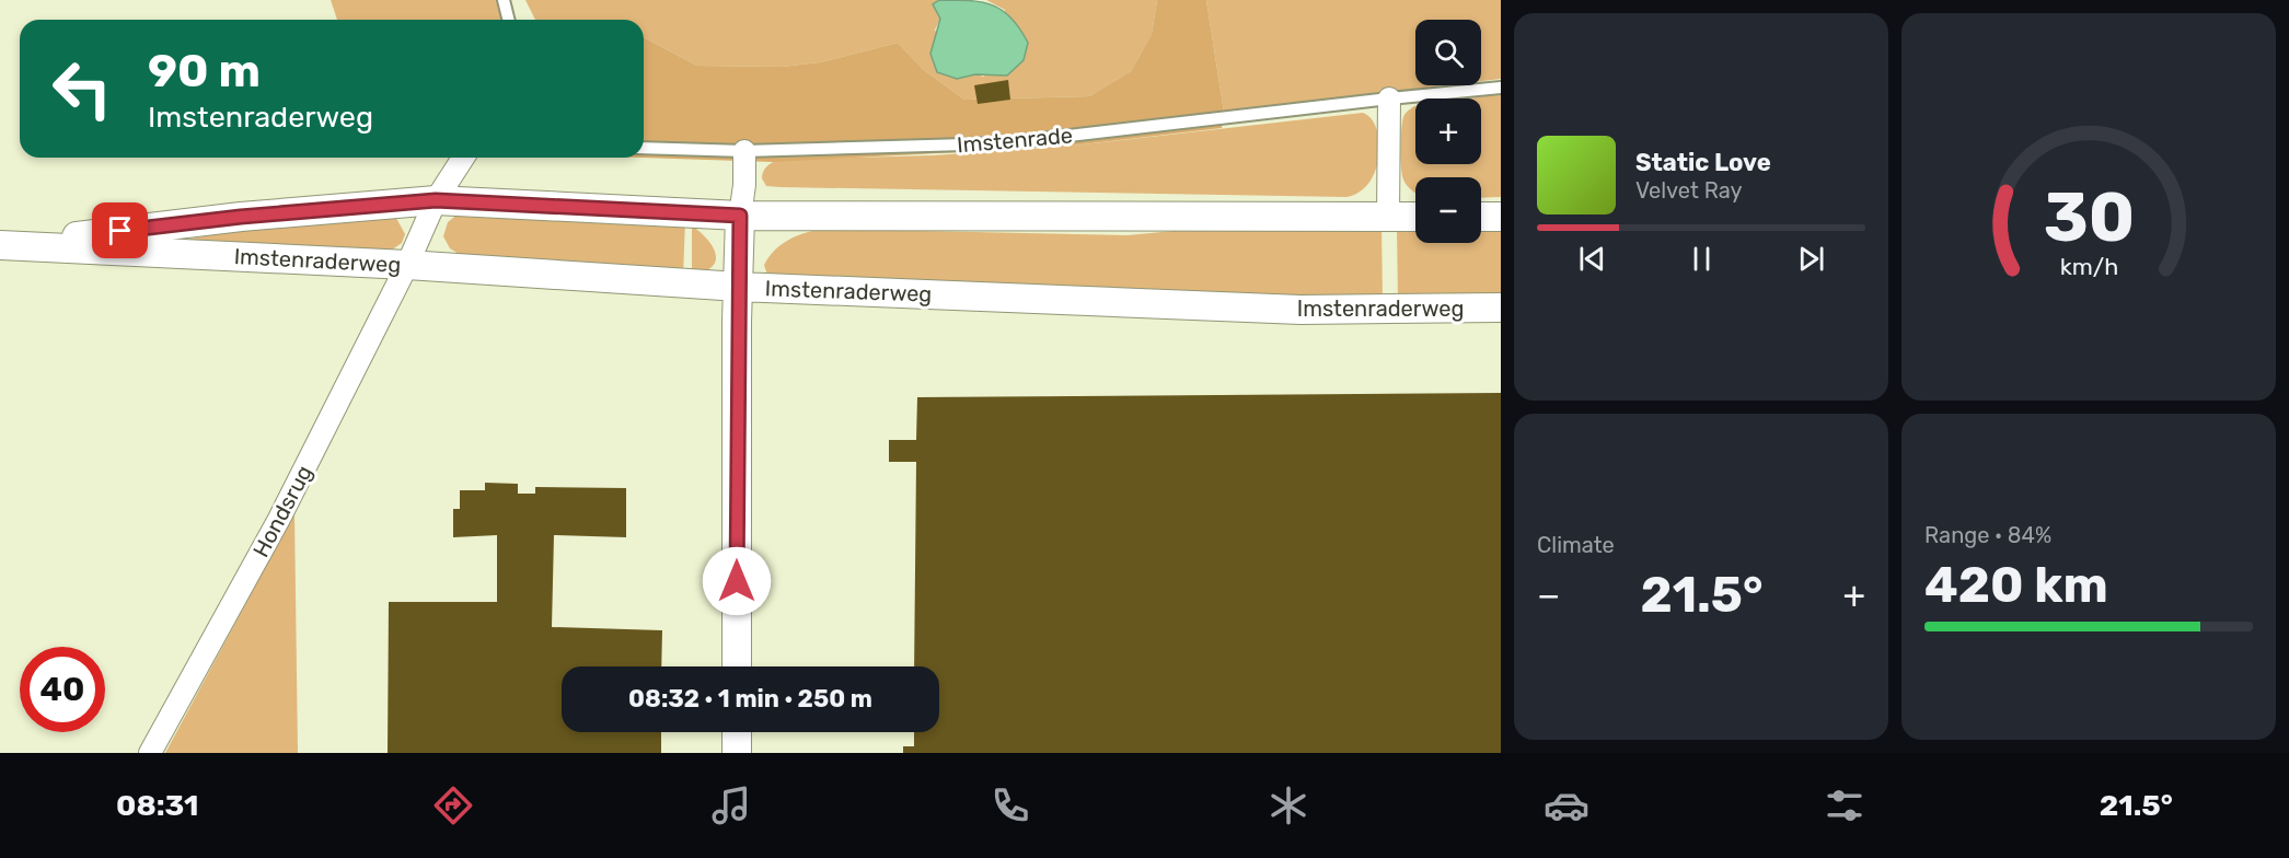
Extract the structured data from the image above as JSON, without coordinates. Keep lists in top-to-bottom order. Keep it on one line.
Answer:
{"streets":{"street":["Imstenraderweg","Hondsrug"],"lane":["Imstenrade"]},"crossings":[["Imstenraderweg","Hondsrug"]],"page":{"map_buttons":["+","−"],"turn":["90 m","Imstenraderweg"],"song":["Static Love","Velvet Ray"],"tile":["Climate",["Range · 84%","420 km"]],"heat":["−","21.5°","+"],"limit":"40","trip":"08:32 · 1 min · 250 m","tabs":["08:31","21.5°"],"gauge":["30","km/h"]}}
